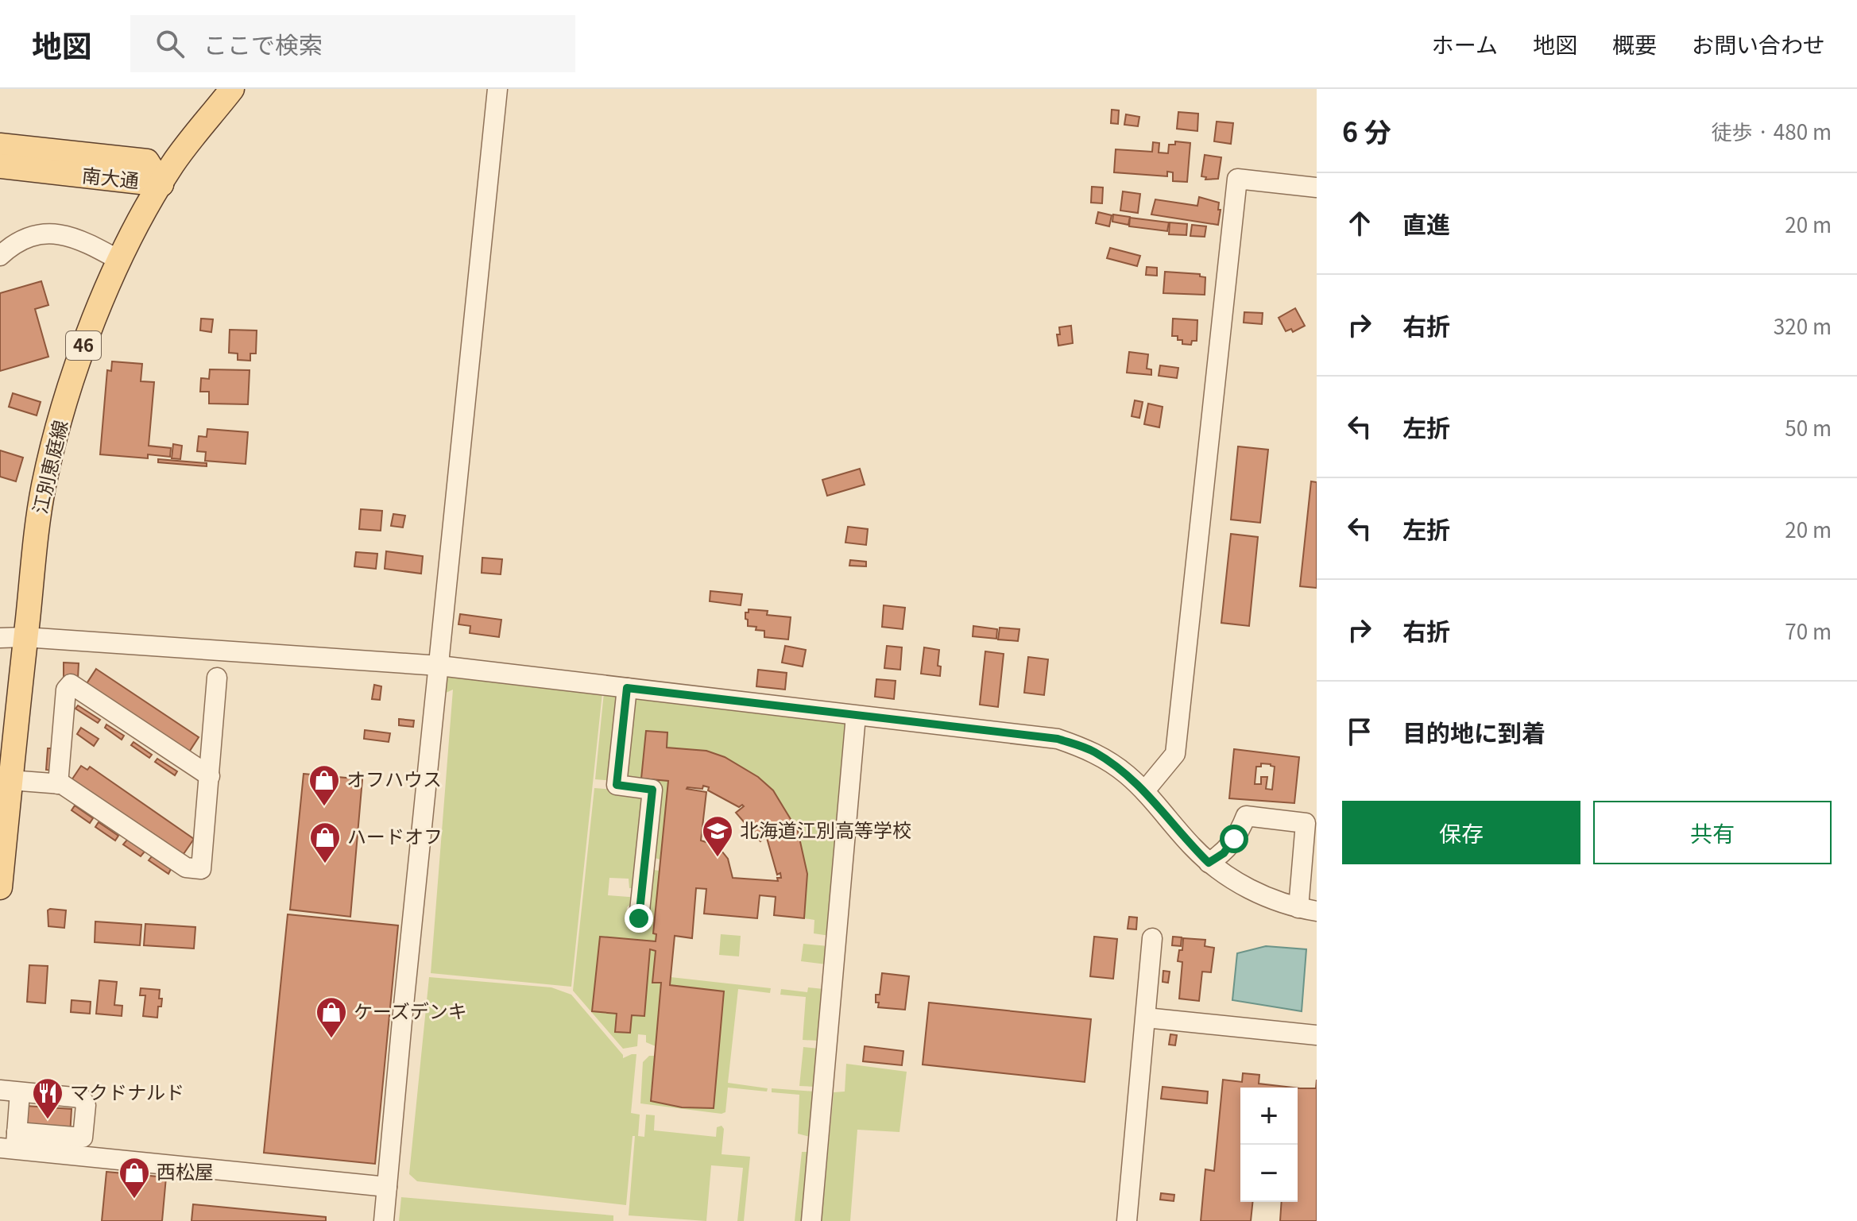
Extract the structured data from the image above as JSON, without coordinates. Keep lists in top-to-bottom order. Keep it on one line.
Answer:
{"streets":{"main road":["南大通","46","江別恵庭線"]},"crossings":[["南大通","江別恵庭線"]],"places":{"shop":["オフハウス","ハードオフ","ケーズデンキ","西松屋"],"school or university":["北海道江別高等学校"],"restaurant":["マクドナルド"]},"page":{"header":"地図","search":"ここで検索","nav":["ホーム","地図","概要","お問い合わせ"],"heading":["6 分","徒歩 · 480 m"],"list":[["直進","20 m"],["右折","320 m"],["左折","50 m"],["左折","20 m"],["右折","70 m"],"目的地に到着"],"buttons":["保存","共有"],"map_buttons":["+","−"]}}
